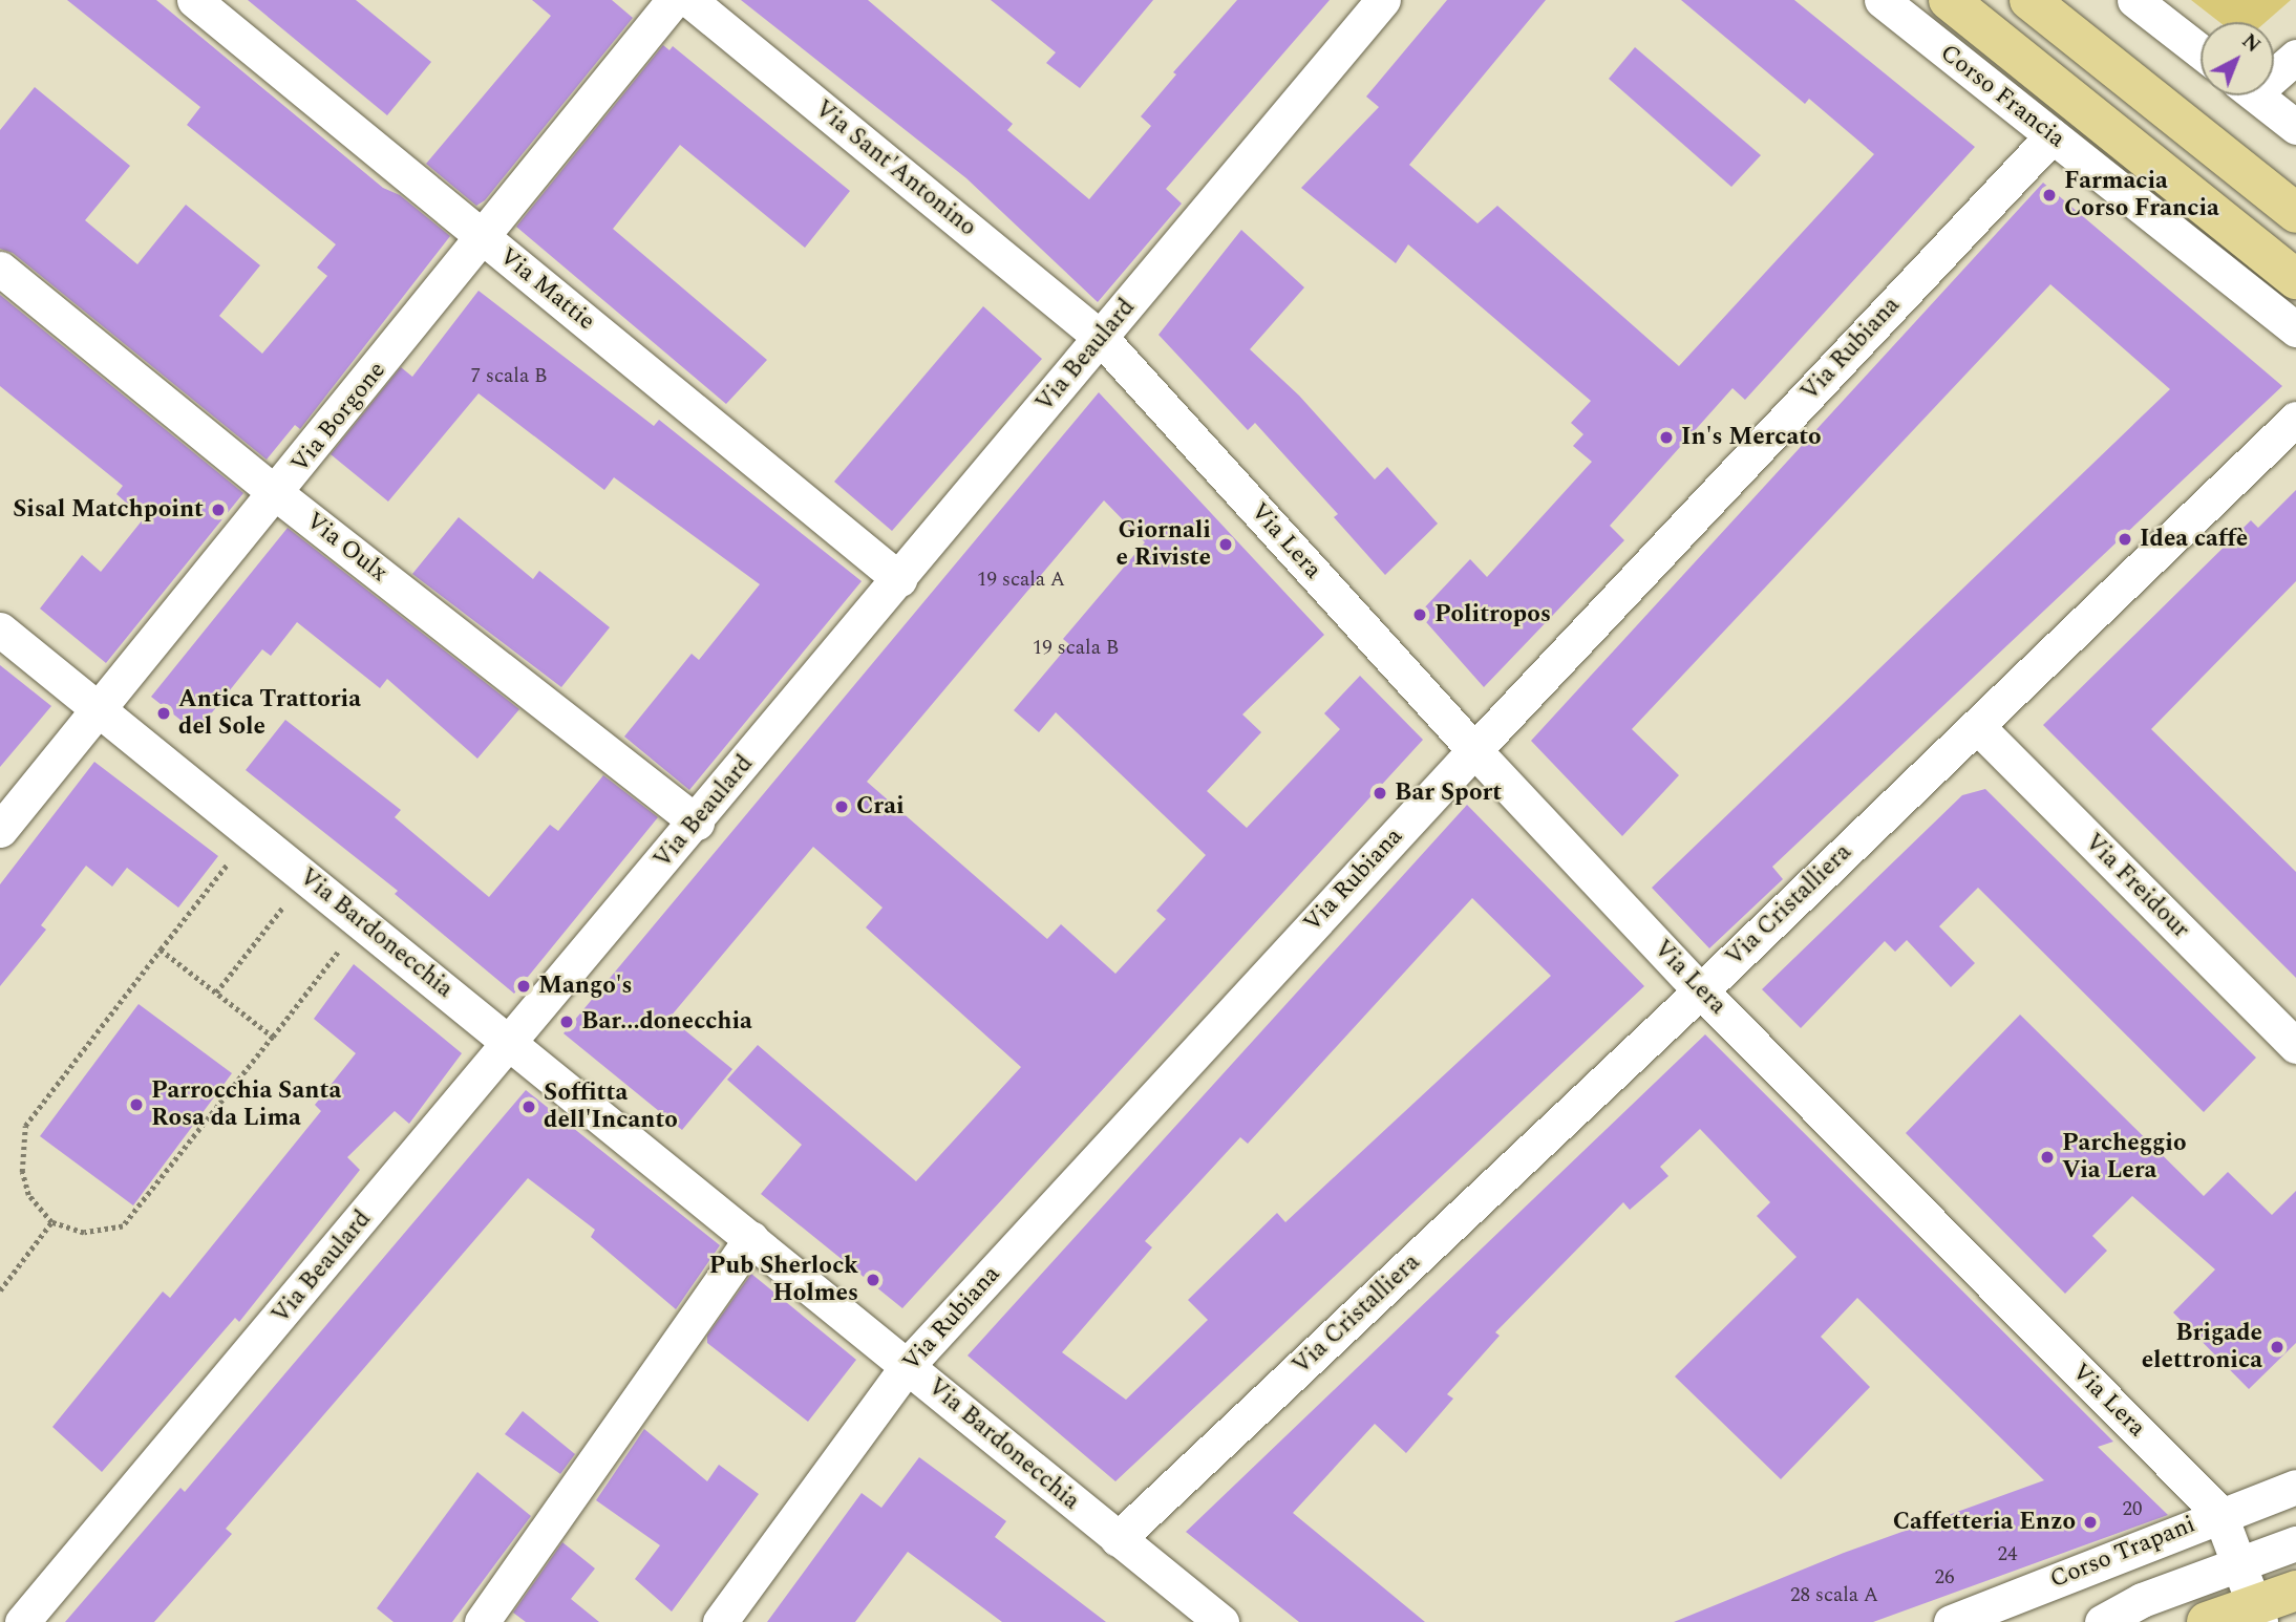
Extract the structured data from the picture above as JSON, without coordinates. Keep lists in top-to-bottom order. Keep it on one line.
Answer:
{"streets":{"main road":["Corso Francia"],"street":["Via Sant'Antonino","Via Mattie","Via Rubiana","Via Beaulard","Via Borgone","Via Lera","Via Oulx","Via Freidour","Via Cristalliera","Via Bardonecchia","Corso Trapani"]},"crossings":[["Corso Francia","Via Rubiana"],["Via Sant'Antonino","Via Beaulard"],["Via Sant'Antonino","Via Lera"],["Via Mattie","Via Beaulard"],["Via Mattie","Via Borgone"],["Via Rubiana","Via Lera"],["Via Rubiana","Via Bardonecchia"],["Via Beaulard","Via Lera"],["Via Beaulard","Via Oulx"],["Via Beaulard","Via Bardonecchia"],["Via Borgone","Via Oulx"],["Via Borgone","Via Bardonecchia"],["Via Lera","Via Cristalliera"],["Via Lera","Corso Trapani"],["Via Freidour","Via Cristalliera"],["Via Cristalliera","Via Bardonecchia"]],"places":["Farmacia Corso Francia","In's Mercato","Sisal Matchpoint","Idea caffè","Giornali e Riviste","Politropos","Antica Trattoria del Sole","Bar Sport","Crai","Mango's","Bar...donecchia","Parrocchia Santa Rosa da Lima","Soffitta dell'Incanto","Parcheggio Via Lera","Pub Sherlock Holmes","Brigade elettronica","Caffetteria Enzo"],"house_numbers":["7 scala B","19 scala A","19 scala B","20","24","26","28 scala A"],"north":"top right"}
